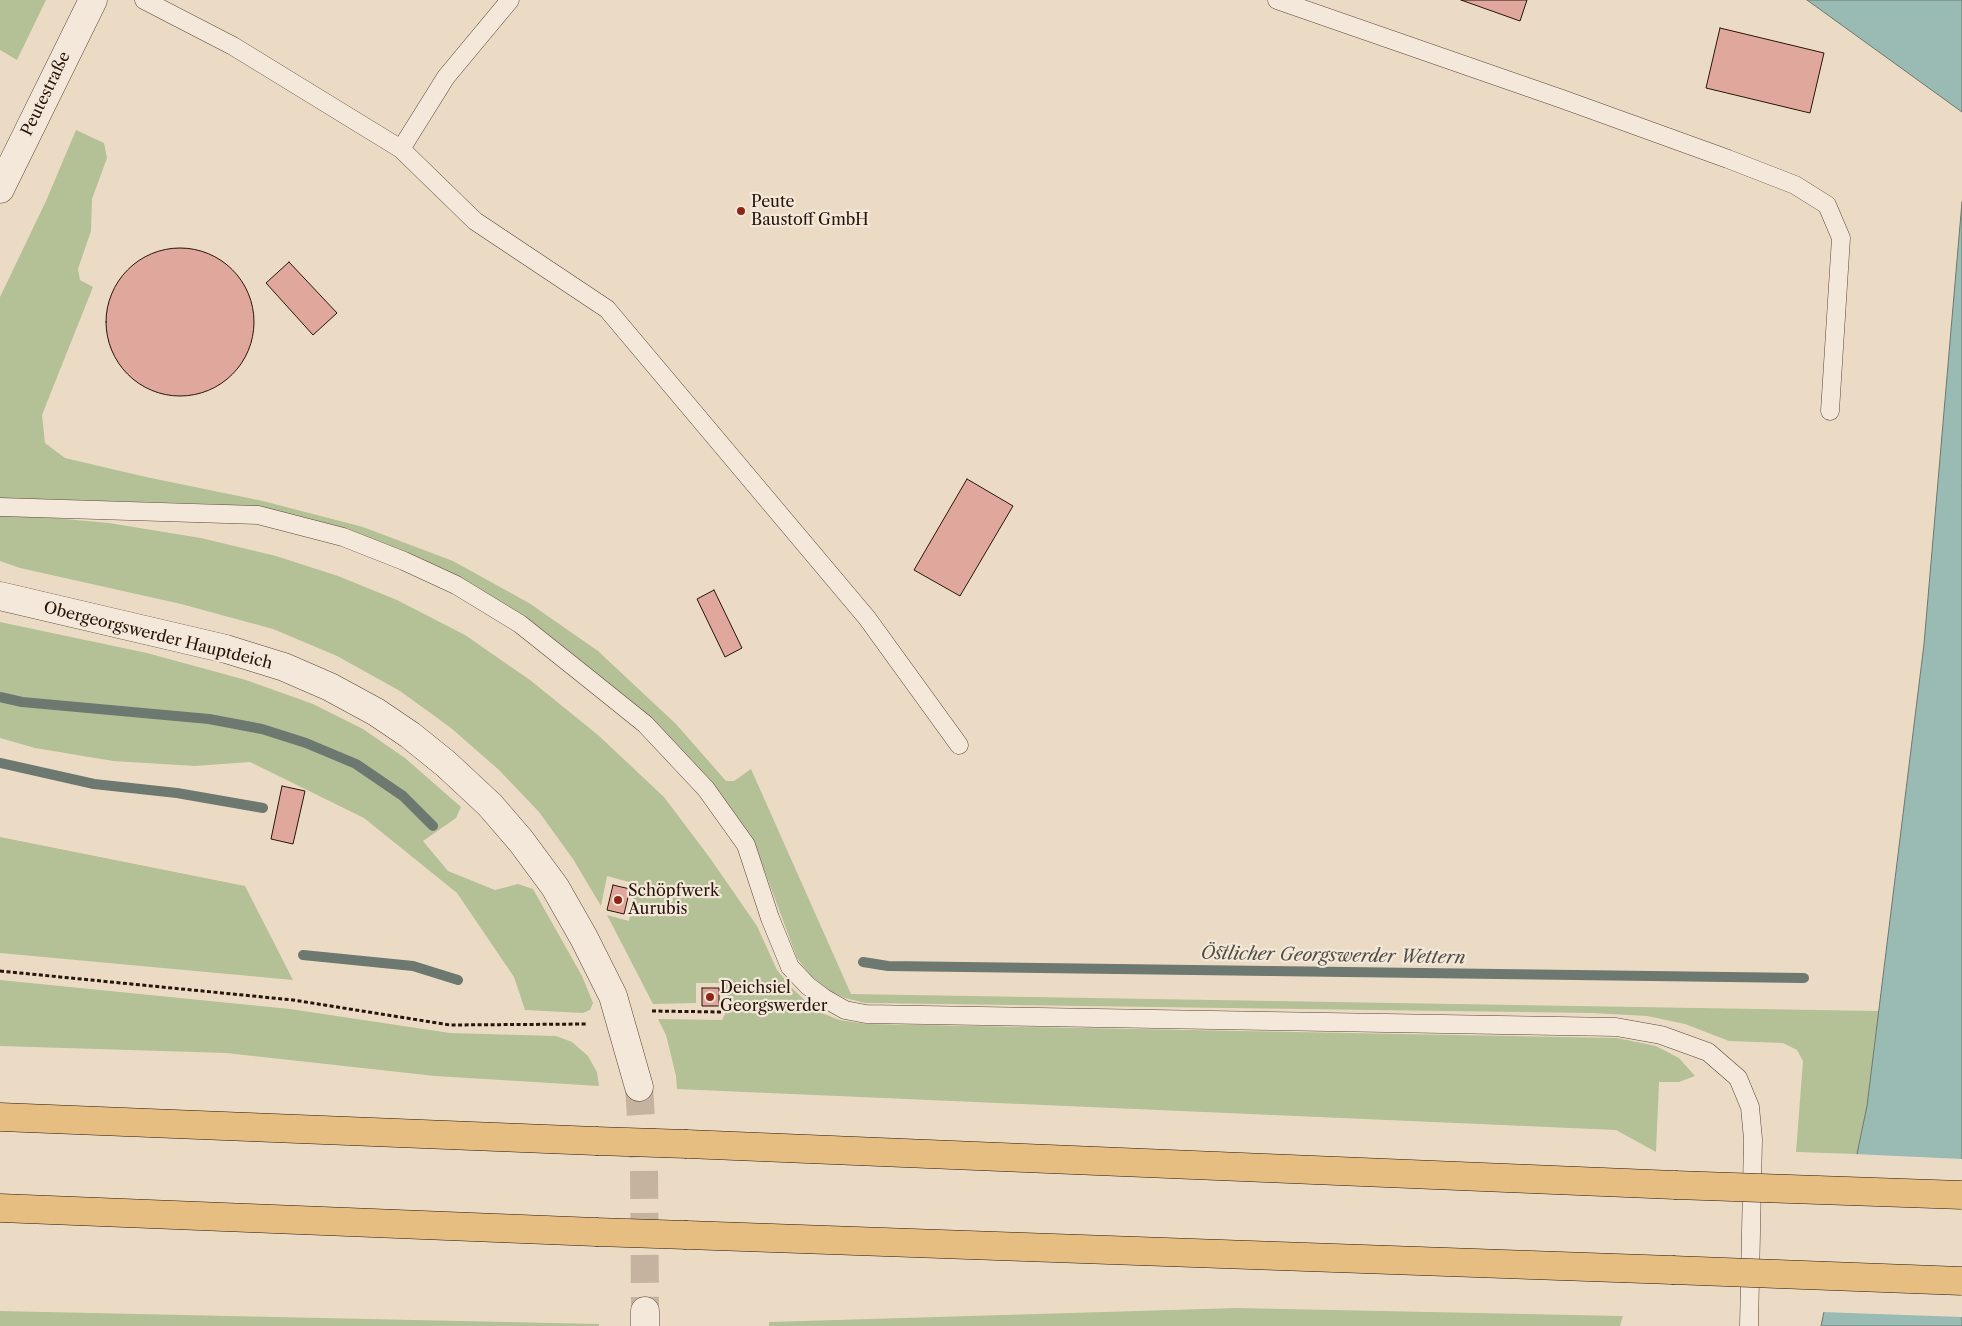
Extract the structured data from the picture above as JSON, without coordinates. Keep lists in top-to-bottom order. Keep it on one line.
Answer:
{"streets":{"street":["Peutestraße","Obergeorgswerder Hauptdeich"]},"water":["Östlicher Georgswerder Wettern"],"places":["Peute Baustoff GmbH","Schöpfwerk Aurubis","Deichsiel Georgswerder"]}
